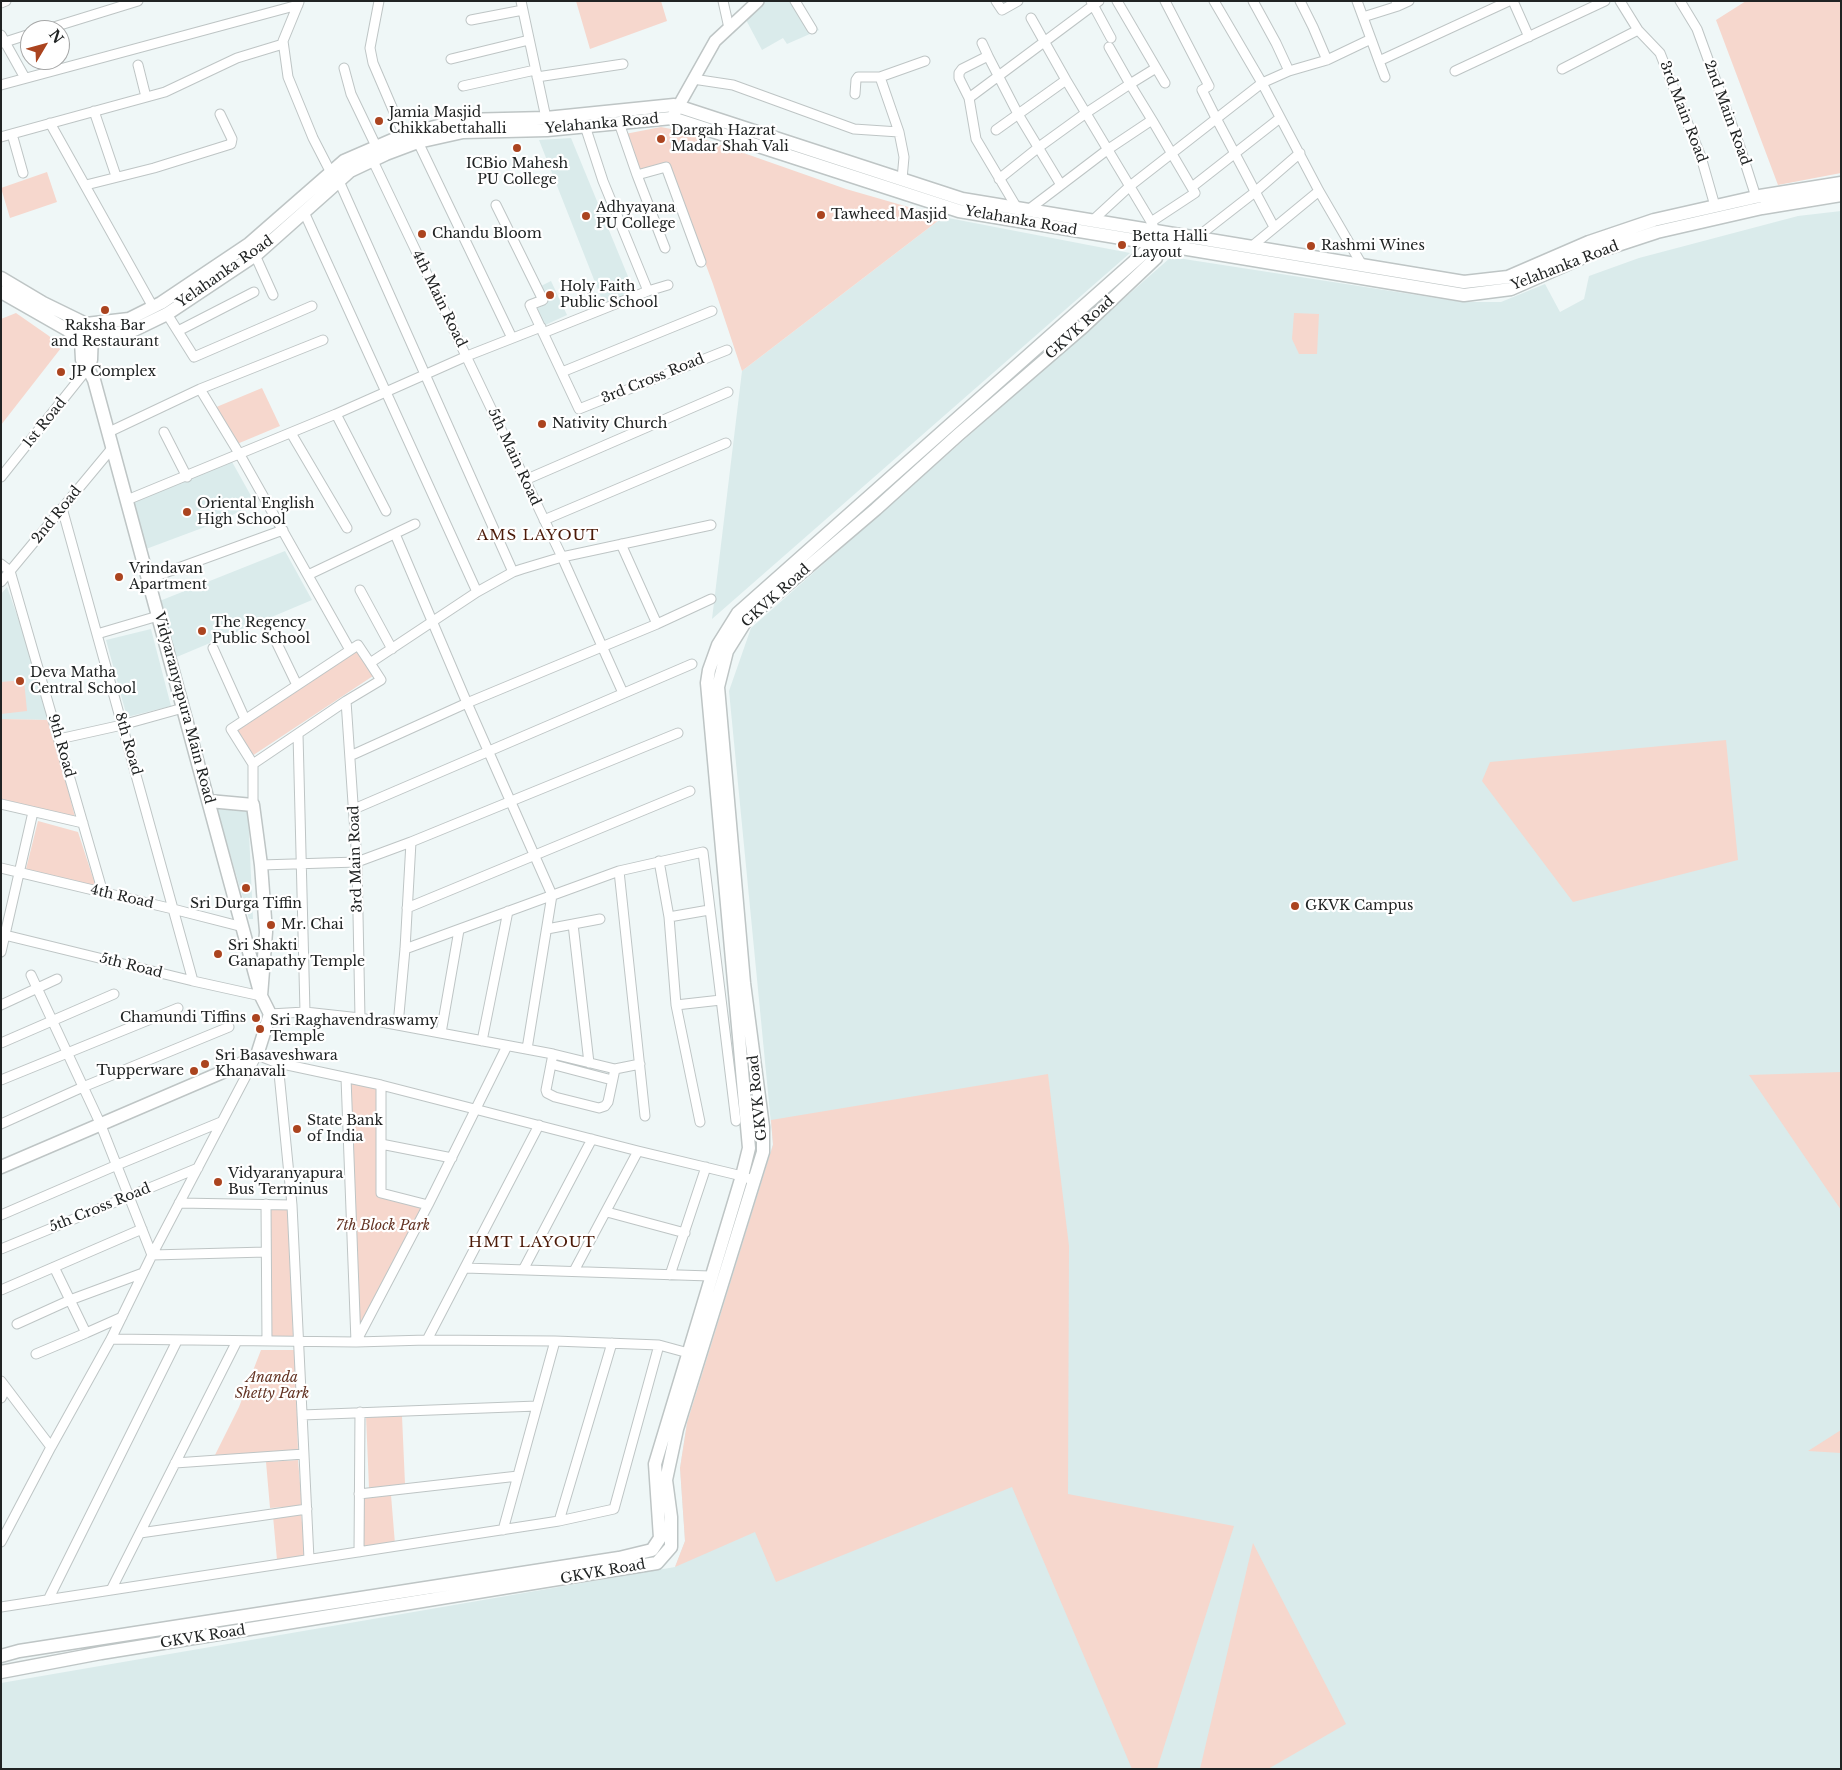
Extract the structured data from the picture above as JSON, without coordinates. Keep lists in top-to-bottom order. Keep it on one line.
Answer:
{"streets":{"main road":["Yelahanka Road","GKVK Road","Vidyaranyapura Main Road"],"street":["3rd Main Road","2nd Main Road","4th Main Road","3rd Cross Road","1st Road","5th Main Road","2nd Road","8th Road","9th Road","4th Road","5th Road","5th Cross Road"]},"crossings":[["3rd Main Road","Yelahanka Road"],["2nd Main Road","Yelahanka Road"],["Yelahanka Road","4th Main Road"],["Yelahanka Road","GKVK Road"],["4th Main Road","5th Main Road"],["1st Road","Vidyaranyapura Main Road"],["2nd Road","Vidyaranyapura Main Road"],["2nd Road","8th Road"],["2nd Road","9th Road"],["Vidyaranyapura Main Road","4th Road"],["Vidyaranyapura Main Road","5th Road"],["8th Road","4th Road"],["8th Road","5th Road"],["9th Road","4th Road"]],"districts":["AMS LAYOUT","HMT LAYOUT"],"parks":["7th Block Park","Ananda Shetty Park"],"places":["Jamia Masjid Chikkabettahalli","Dargah Hazrat Madar Shah Vali","ICBio Mahesh PU College","Tawheed Masjid","Adhyayana PU College","Chandu Bloom","Betta Halli Layout","Rashmi Wines","Holy Faith Public School","Raksha Bar and Restaurant","JP Complex","Nativity Church","Oriental English High School","Vrindavan Apartment","The Regency Public School","Deva Matha Central School","Sri Durga Tiffin","GKVK Campus","Mr. Chai","Sri Shakti Ganapathy Temple","Chamundi Tiffins","Sri Raghavendraswamy Temple","Sri Basaveshwara Khanavali","Tupperware","State Bank of India","Vidyaranyapura Bus Terminus"],"north":"top right"}
